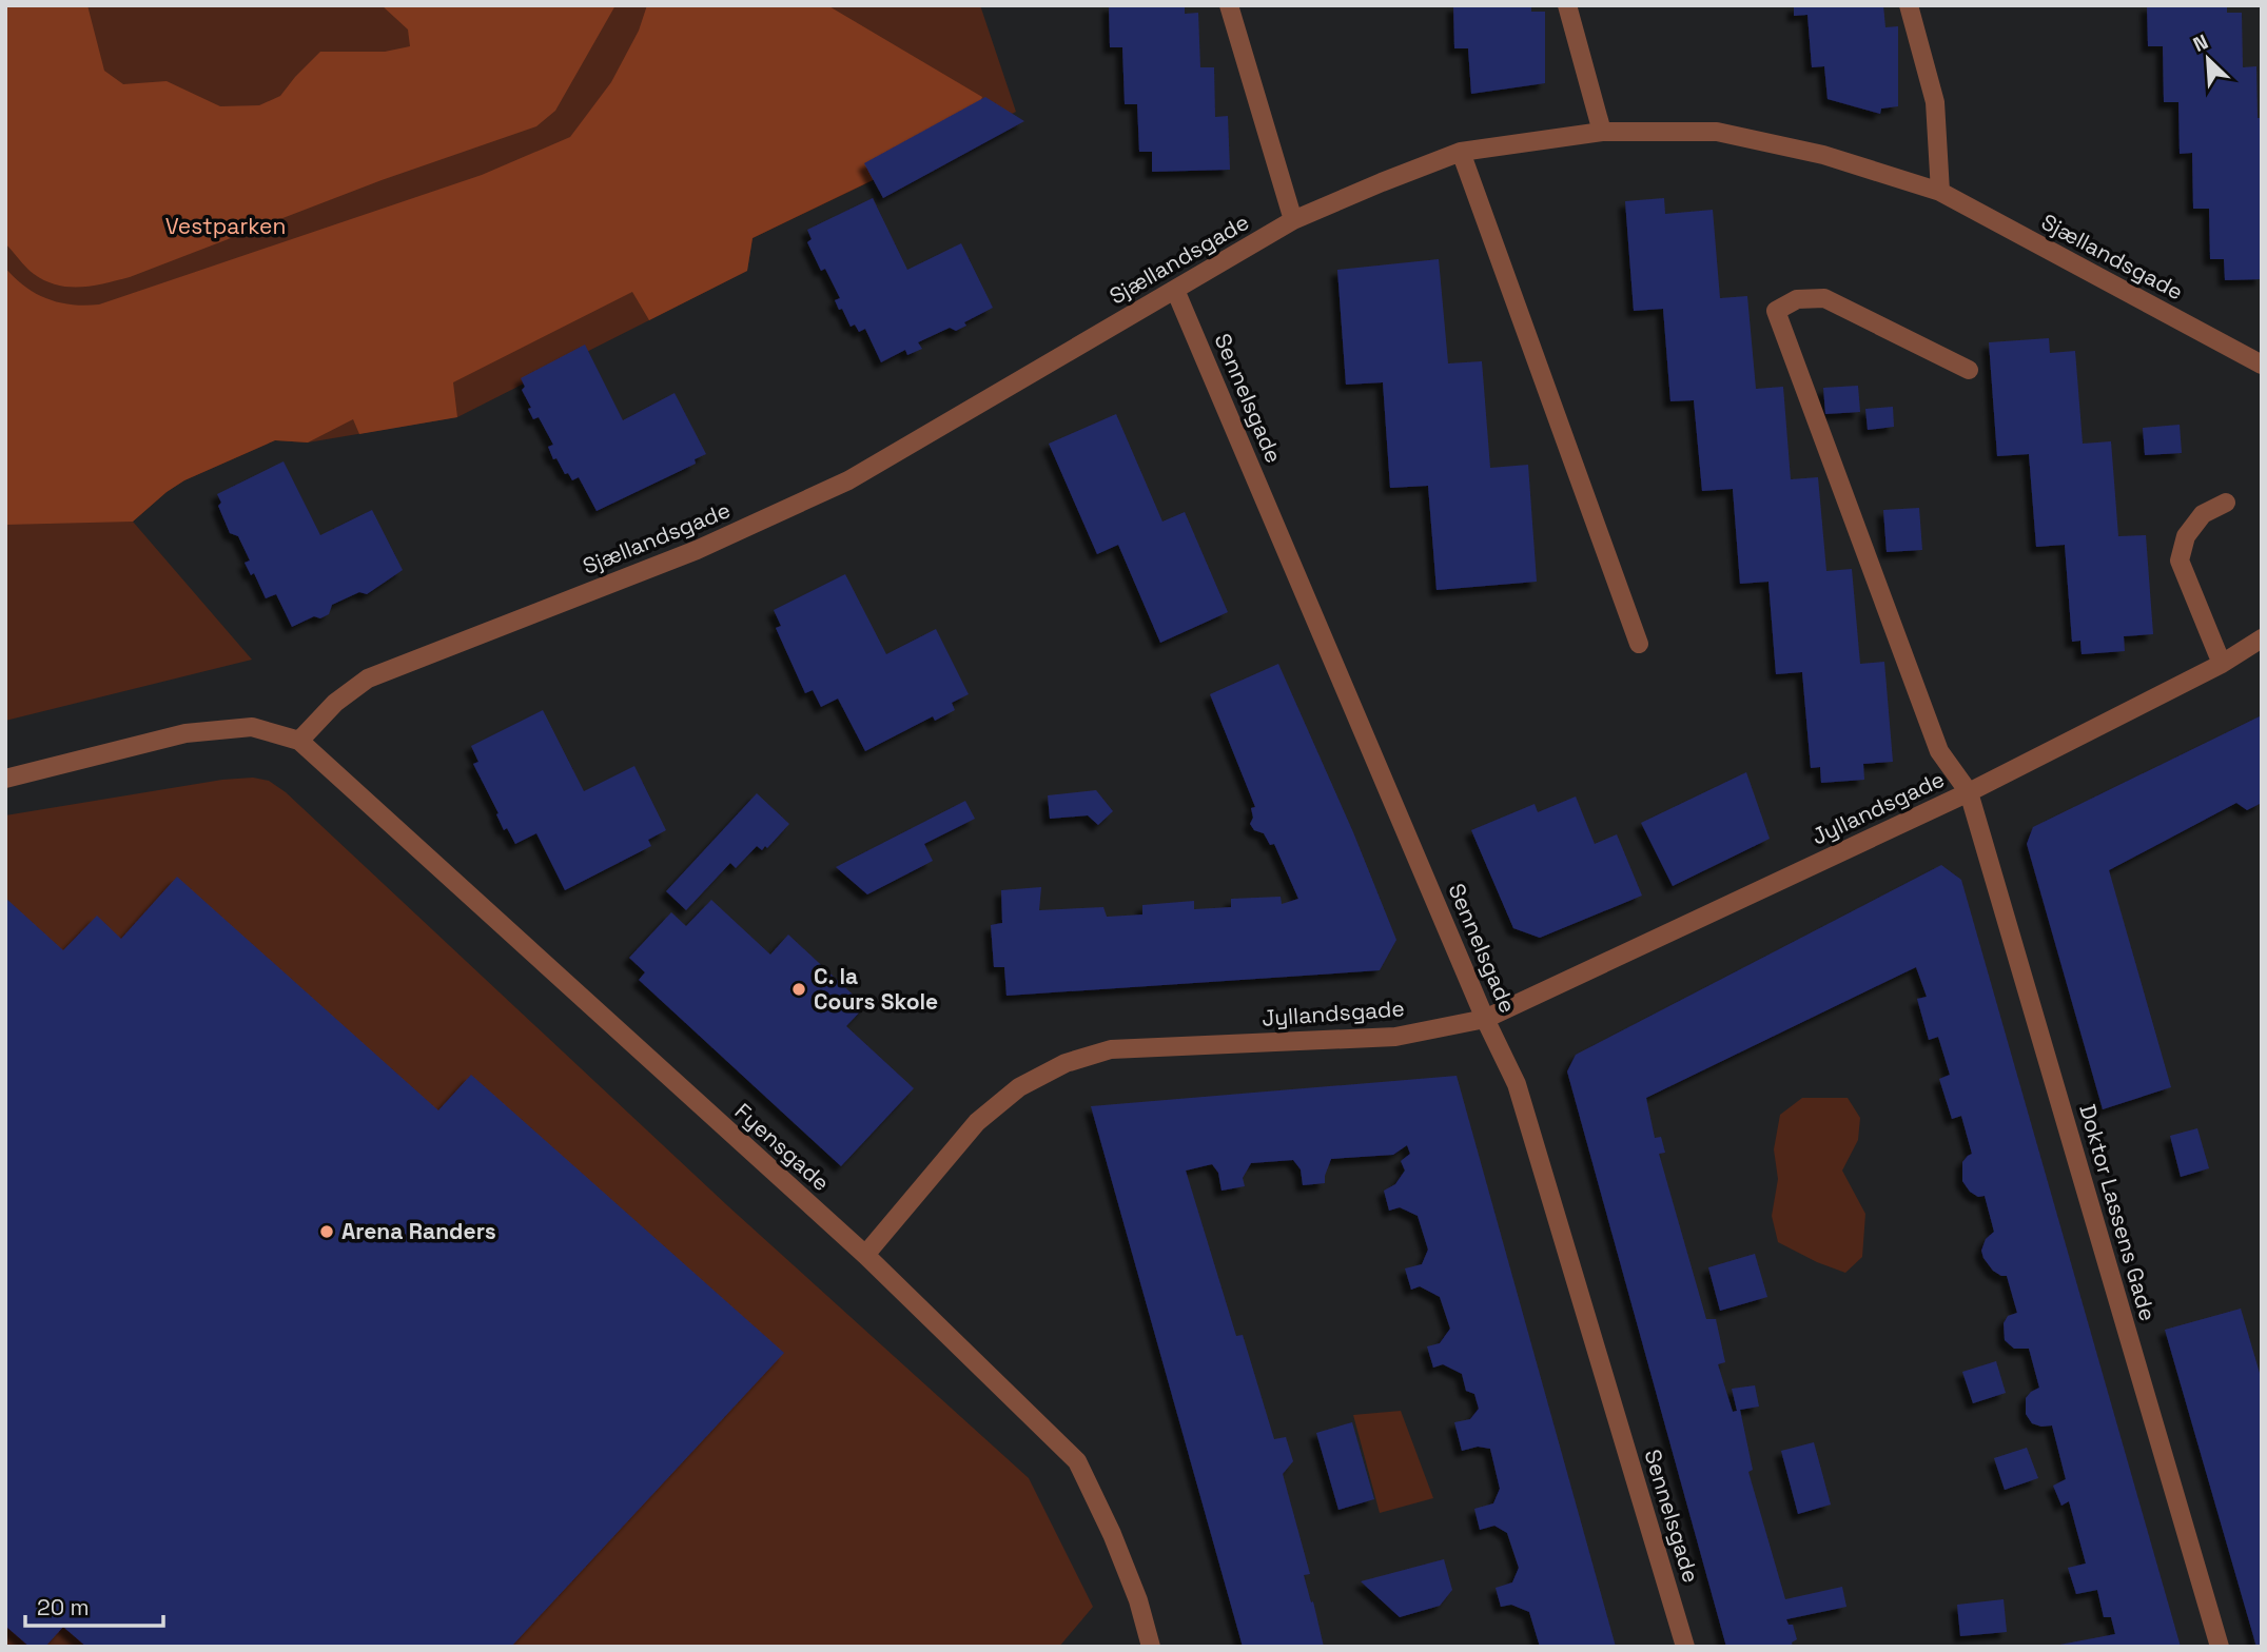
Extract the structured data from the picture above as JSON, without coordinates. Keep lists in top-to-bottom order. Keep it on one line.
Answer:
{"streets":{"street":["Sjællandsgade","Sennelsgade","Jyllandsgade","Fyensgade","Doktor Lassens Gade"]},"crossings":[["Sjællandsgade","Sennelsgade"],["Sjællandsgade","Fyensgade"],["Sennelsgade","Jyllandsgade"],["Jyllandsgade","Fyensgade"],["Jyllandsgade","Doktor Lassens Gade"]],"parks":["Vestparken"],"places":["C. la Cours Skole","Arena Randers"],"scale_bar":"20 m","north":"top left"}
